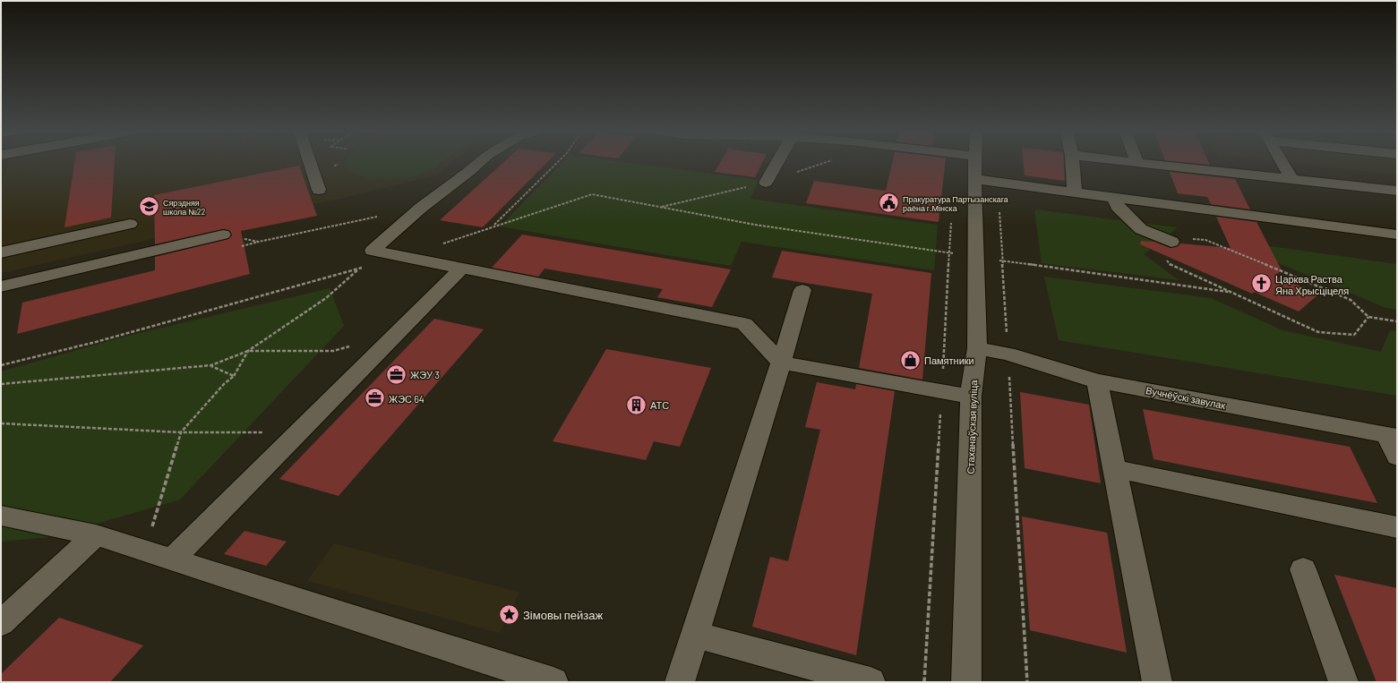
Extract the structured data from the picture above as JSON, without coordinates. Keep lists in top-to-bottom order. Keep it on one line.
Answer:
{"streets":{"street":["Вучнёўскі завулак","Стаханаўская вуліца"]},"crossings":[["Вучнёўскі завулак","Стаханаўская вуліца"]],"places":{"public building":["Пракуратура Партызанскага раёна г.Мінска"],"school or university":["Сярэдняя школа №22"],"church":["Царква Раства Яна Хрысціцеля"],"shop":["Памятники"],"office":["ЖЭУ 3","ЖЭС 64"],"building":["АТС"],"place":["Зімовы пейзаж"]}}
